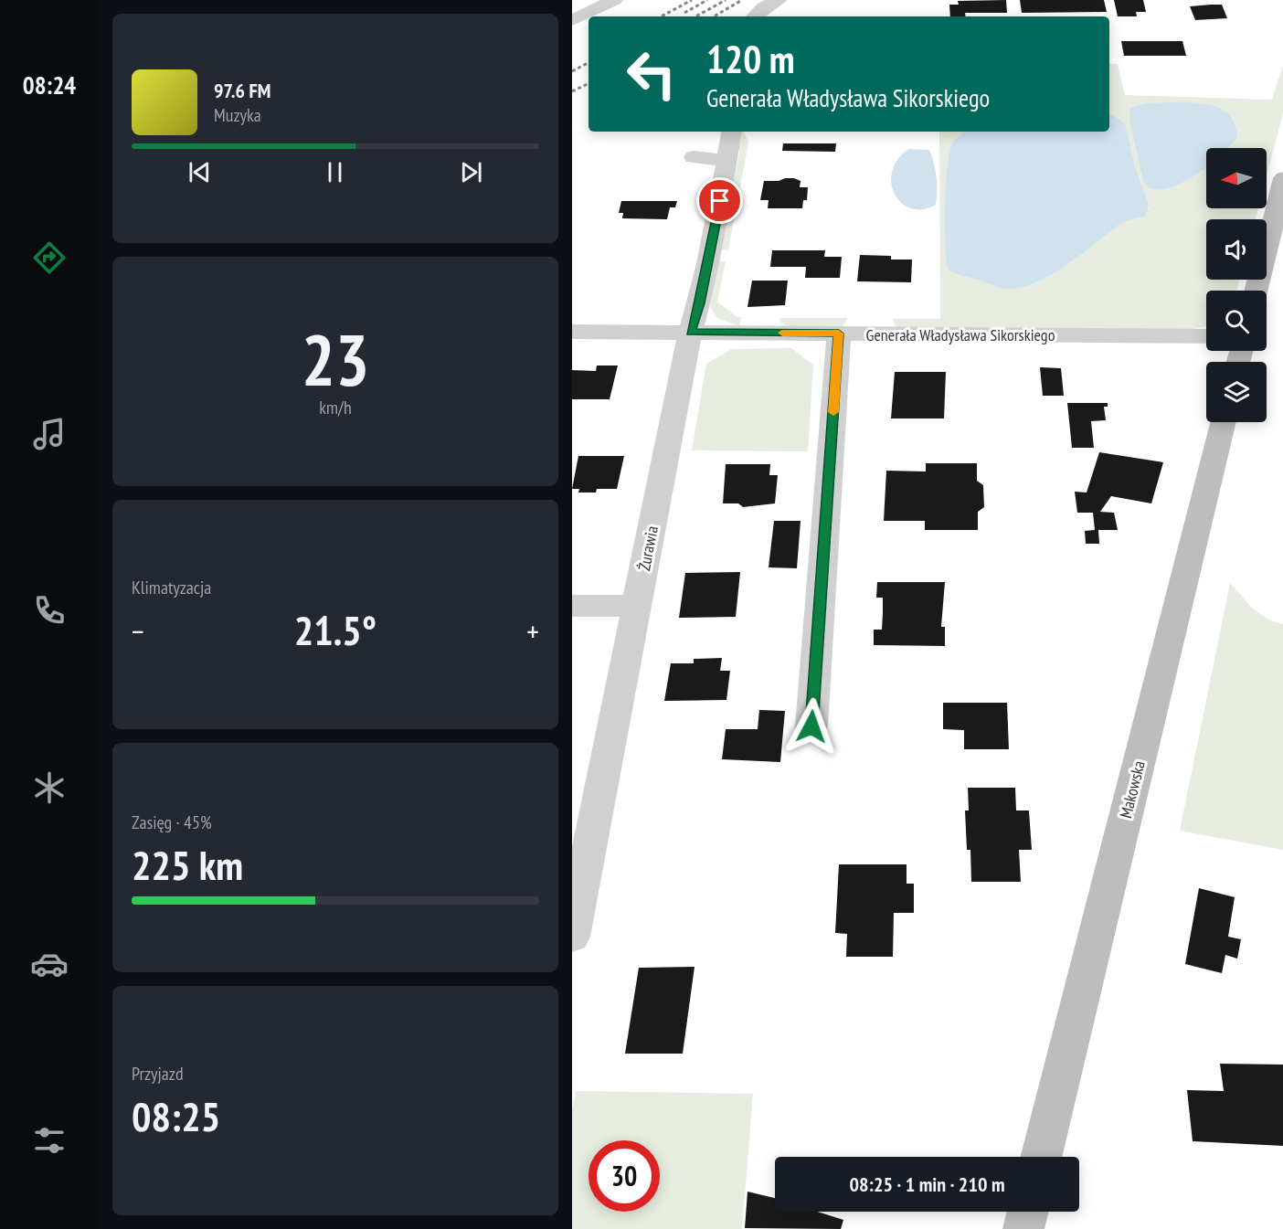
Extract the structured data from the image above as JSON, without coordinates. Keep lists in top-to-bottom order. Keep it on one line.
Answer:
{"streets":{"street":["Generała Władysława Sikorskiego","Żurawia","Makowska"]},"crossings":[["Generała Władysława Sikorskiego","Żurawia"]],"north":"left","page":{"tabs":"08:24","turn":["120 m","Generała Władysława Sikorskiego"],"song":["97.6 FM","Muzyka"],"tile":[["23","km/h"],"Klimatyzacja",["Zasięg · 45%","225 km"],["Przyjazd","08:25"]],"heat":["−","21.5°","+"],"limit":"30","trip":"08:25 · 1 min · 210 m"}}
